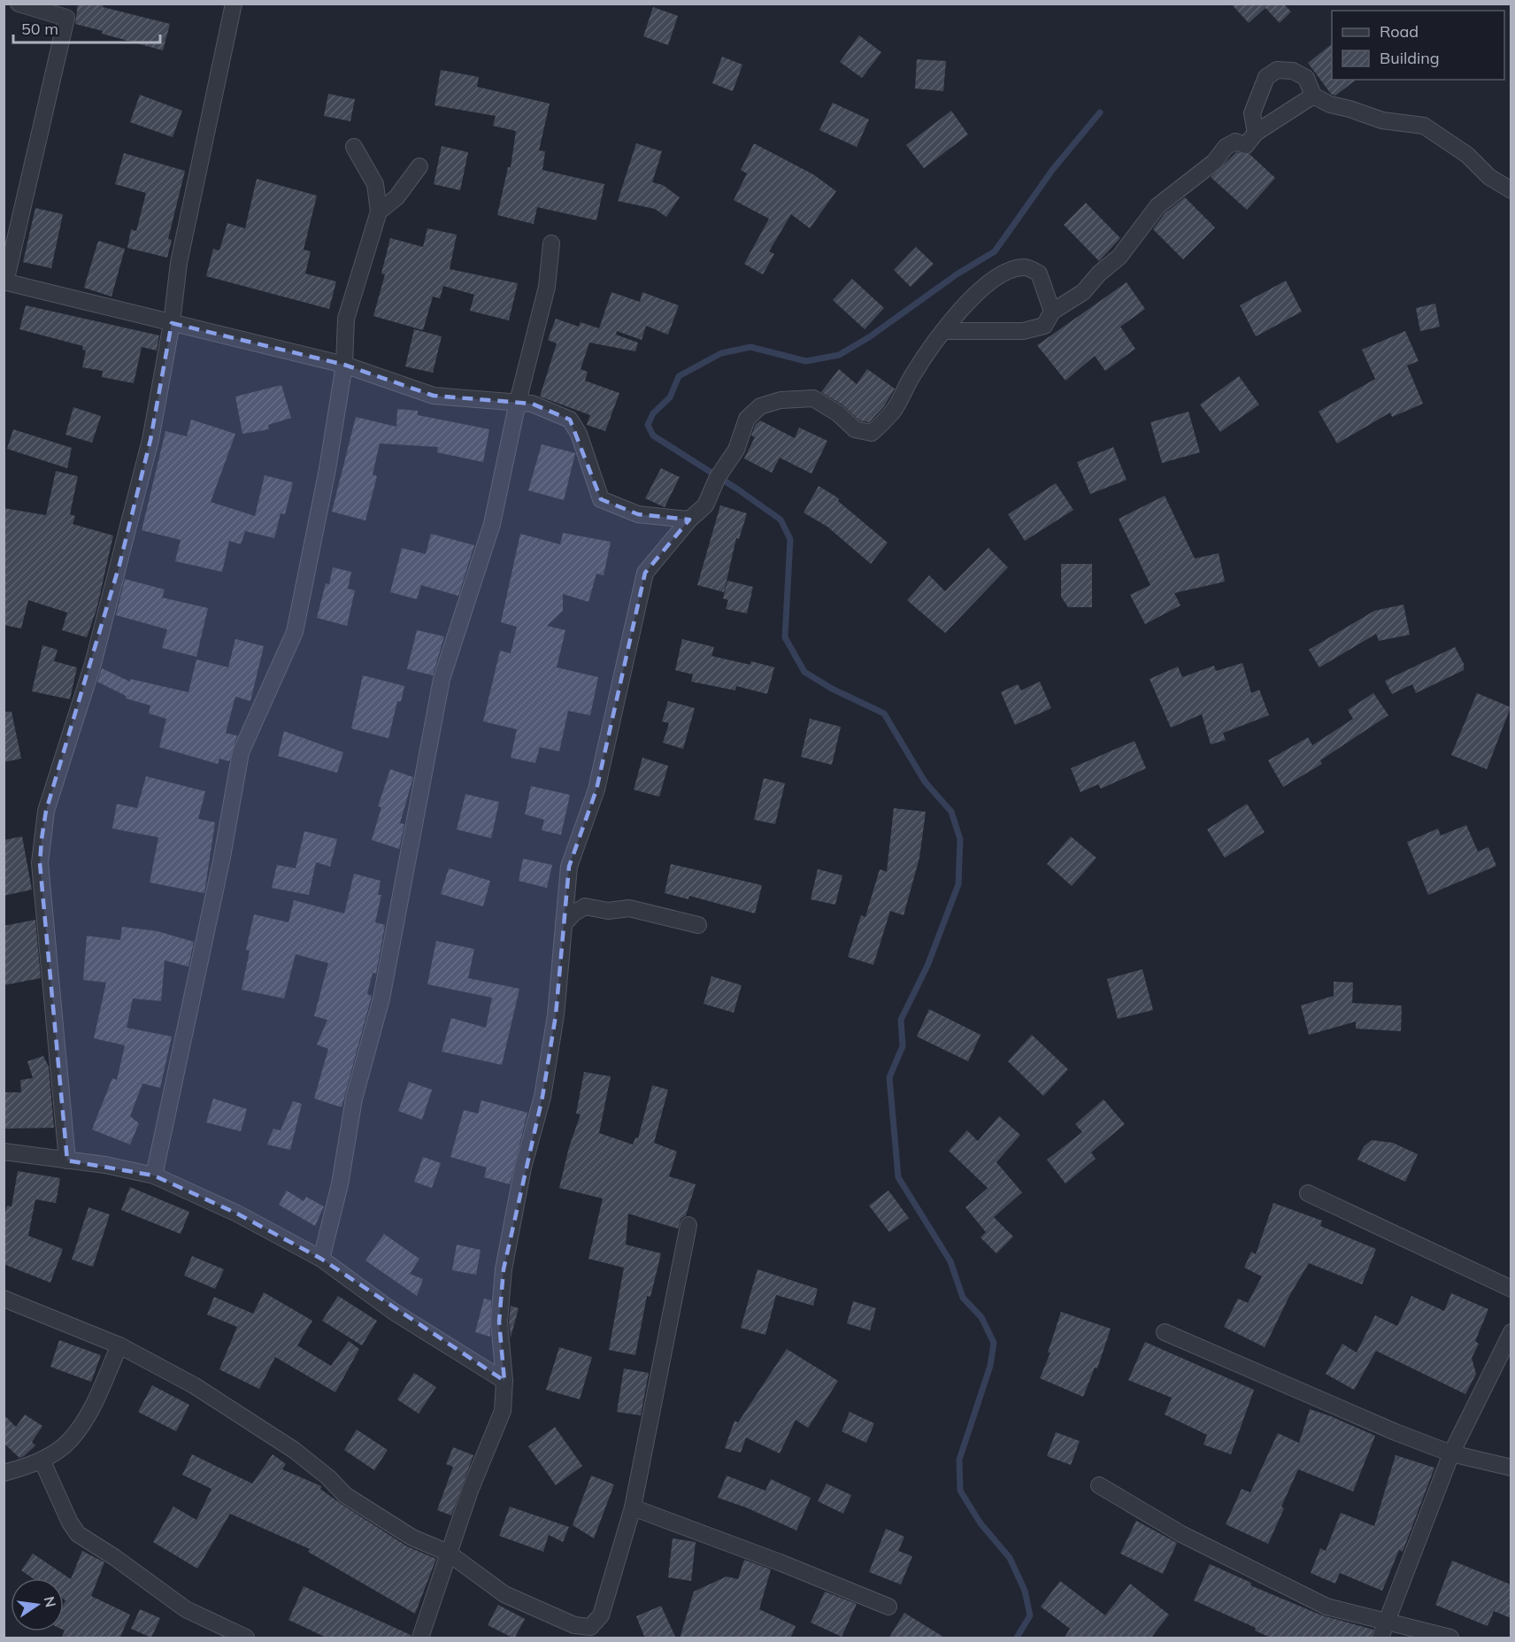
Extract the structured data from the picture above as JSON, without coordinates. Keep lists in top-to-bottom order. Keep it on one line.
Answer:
{"legend":["Road","Building"],"scale_bar":"50 m","north":"right"}
